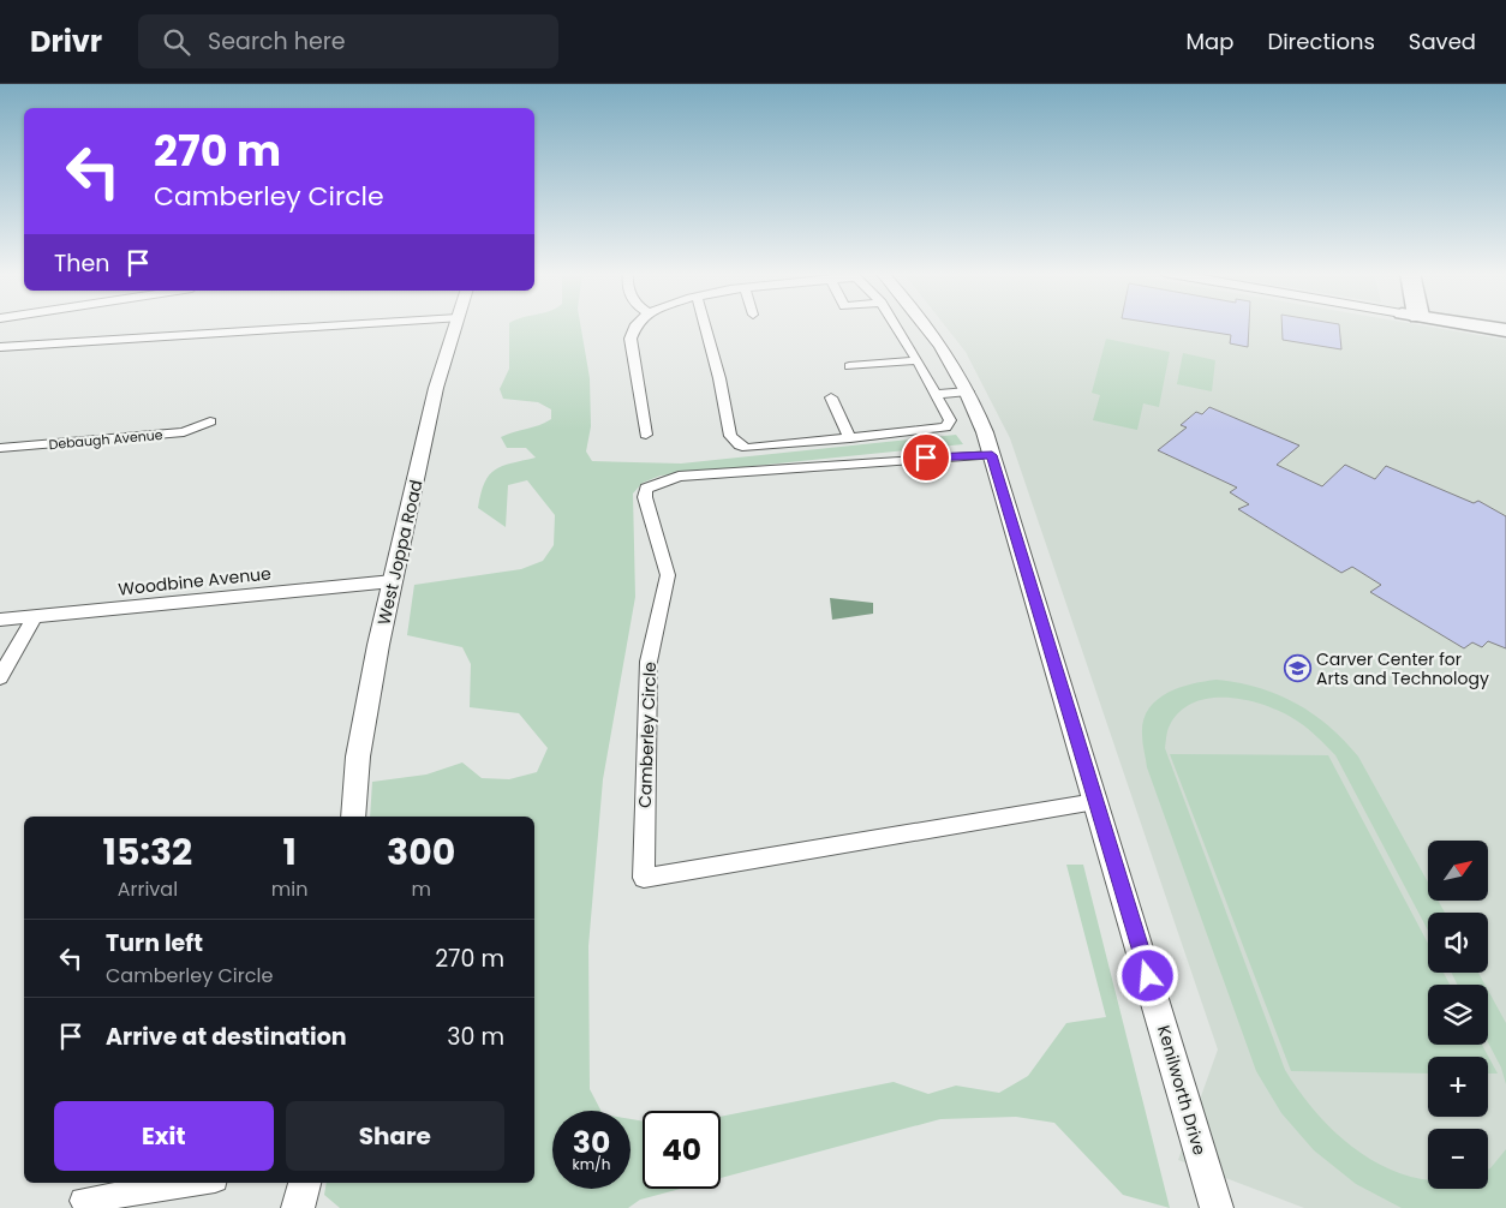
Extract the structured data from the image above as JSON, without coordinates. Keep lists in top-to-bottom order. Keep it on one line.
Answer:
{"streets":{"street":["Debaugh Avenue","West Joppa Road","Woodbine Avenue","Camberley Circle","Kenilworth Drive"]},"crossings":[["West Joppa Road","Woodbine Avenue"],["Camberley Circle","Kenilworth Drive"]],"places":{"school or university":["Carver Center for Arts and Technology"]},"north":"top right","page":{"header":"Drivr","search":"Search here","nav":["Map","Directions","Saved"],"turn":["270 m","Camberley Circle"],"then":"Then","eta":["15:32","Arrival","1","min","300","m"],"map_buttons":["+","−"],"list":[{"name":"Turn left","note":"Camberley Circle","value":"270 m"},{"name":"Arrive at destination","value":"30 m"}],"buttons":["Exit","Share"],"speed":"30 km/h","limit":"40"}}
